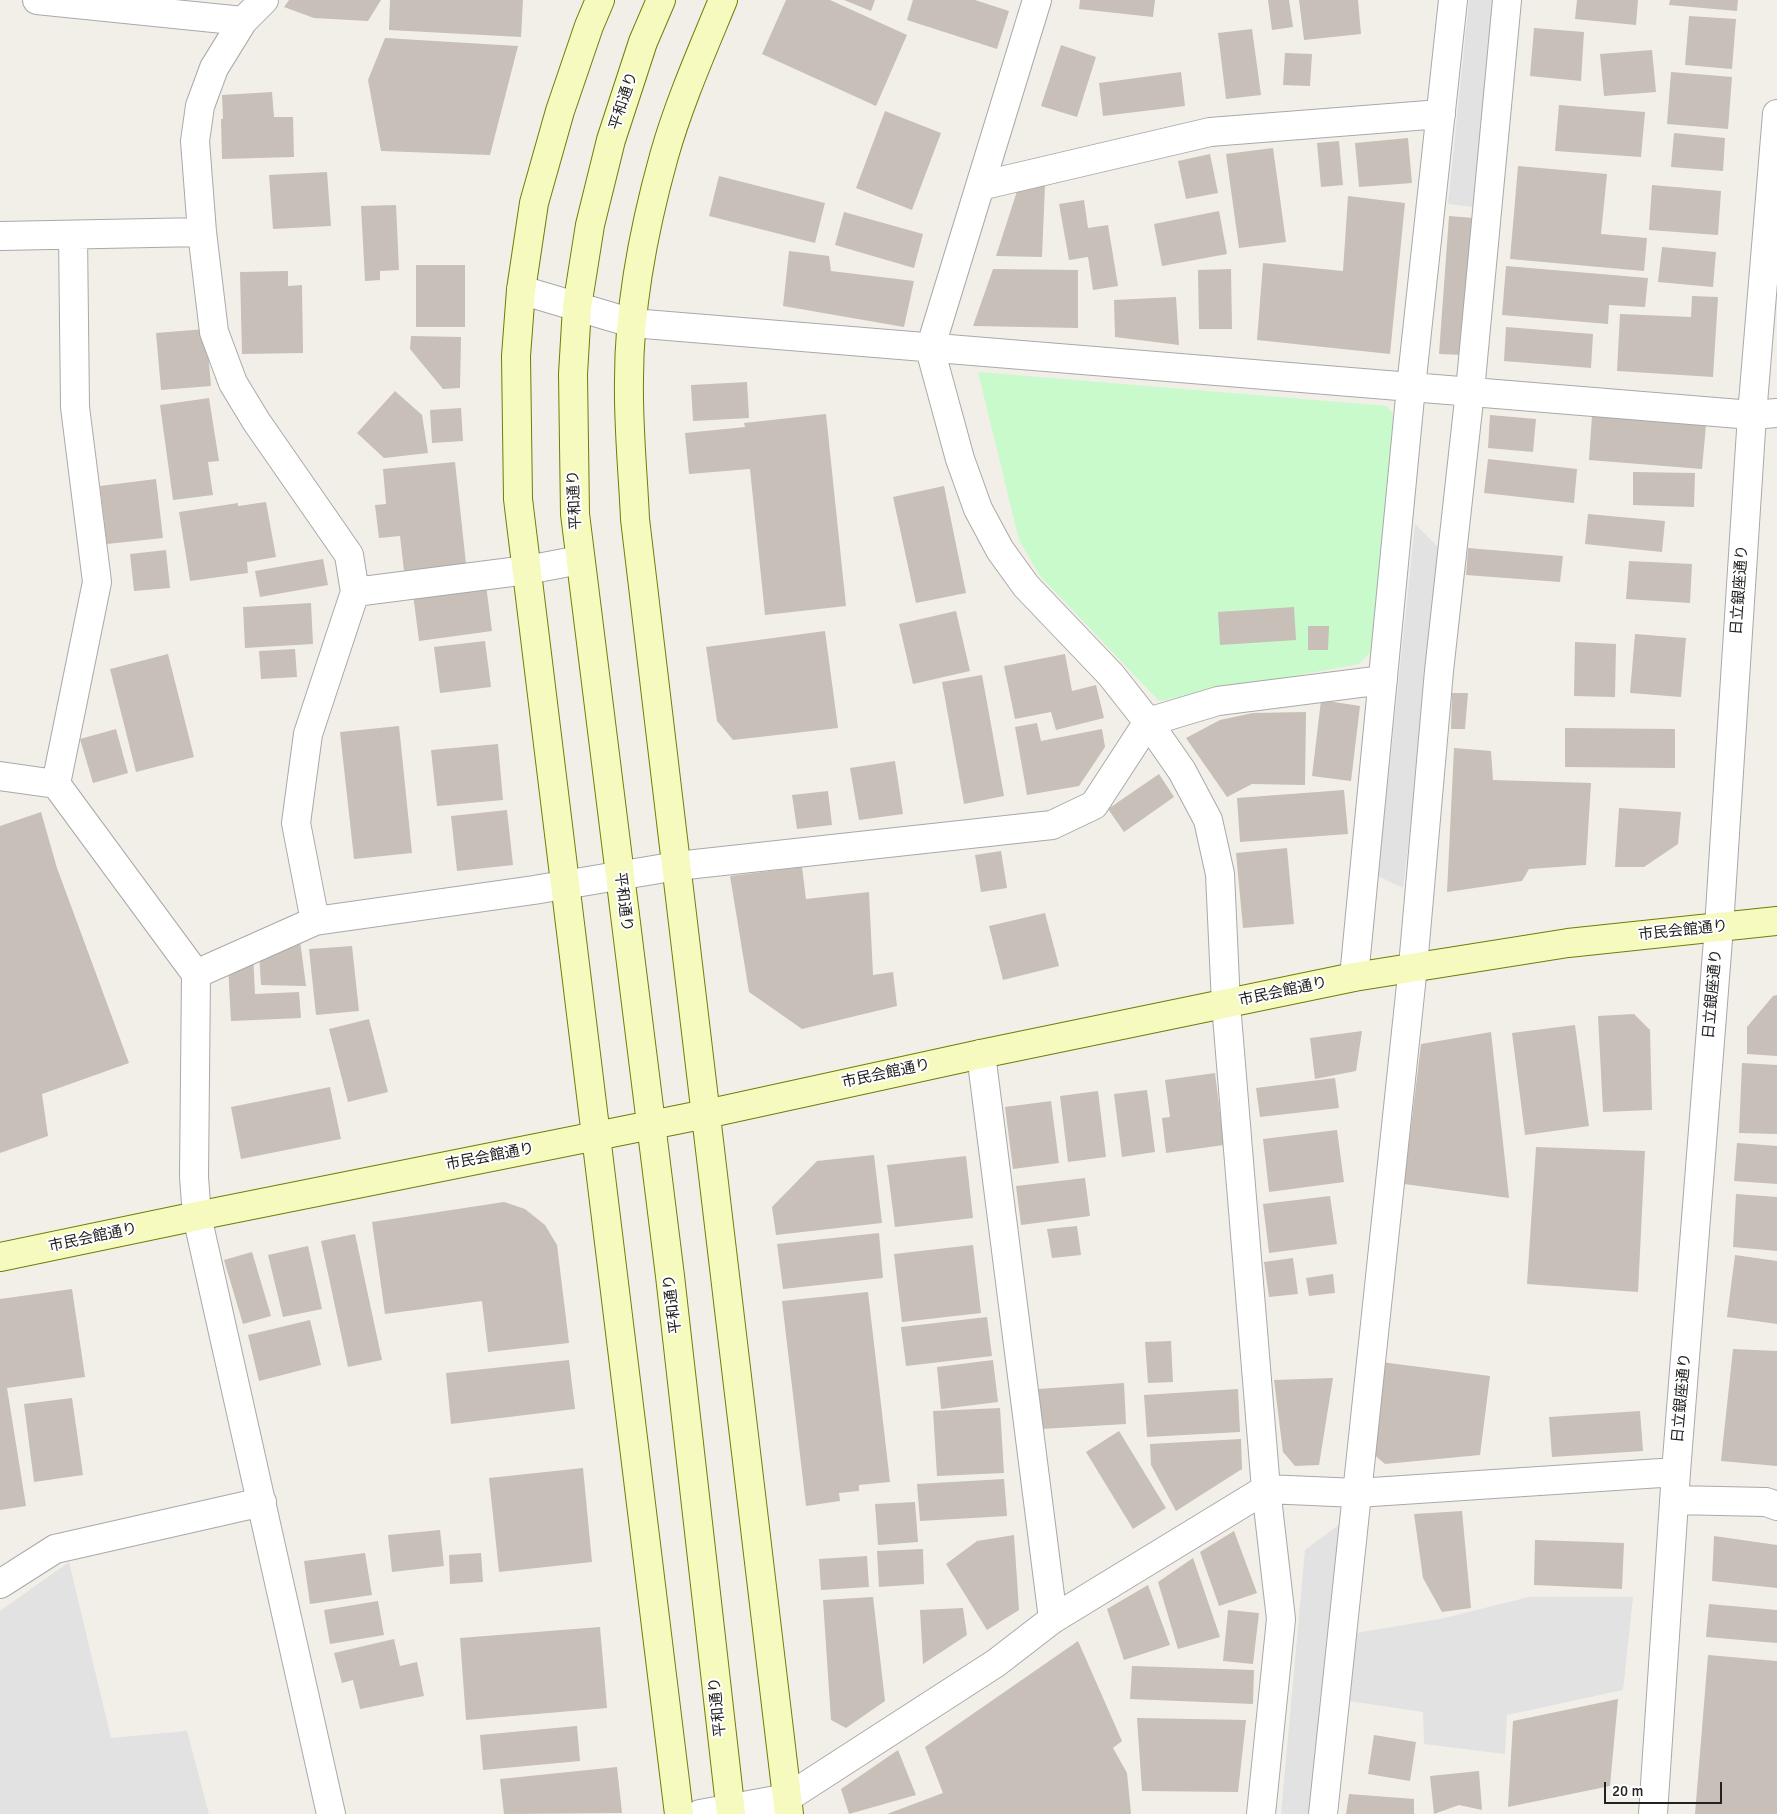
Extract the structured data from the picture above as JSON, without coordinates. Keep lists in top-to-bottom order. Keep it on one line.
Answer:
{"streets":{"main road":["平和通り","市民会館通り"],"street":["日立銀座通り"]},"crossings":[["平和通り","市民会館通り"],["日立銀座通り","市民会館通り"]],"scale_bar":"20 m"}
